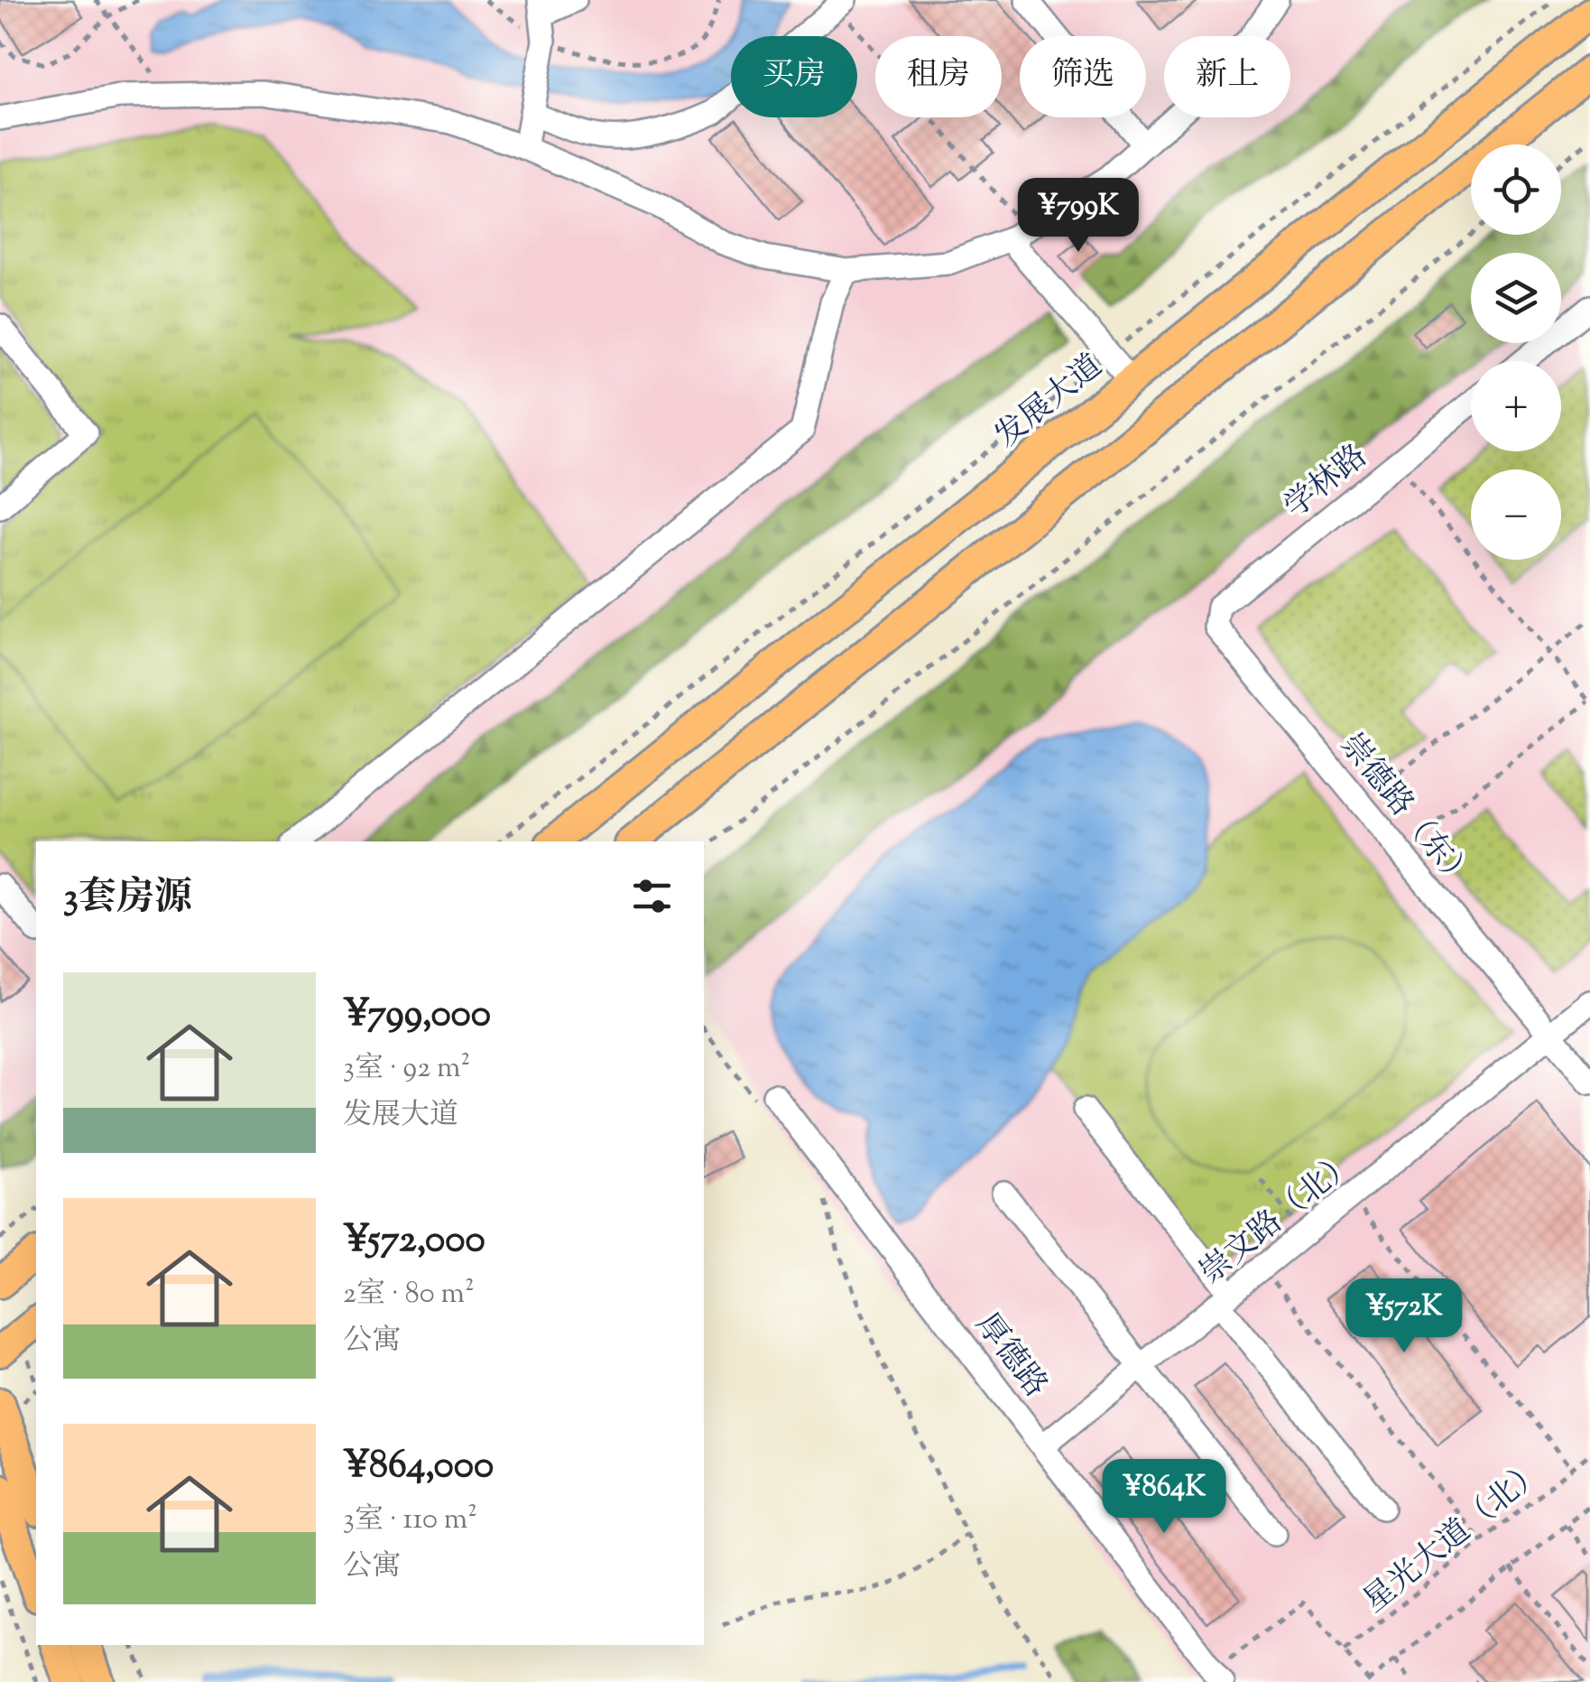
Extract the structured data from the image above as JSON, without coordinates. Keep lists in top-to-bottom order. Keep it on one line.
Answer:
{"streets":{"main road":["发展大道"],"lane":["学林路","崇德路（东）","崇文路（北）","厚德路"],"path":["星光大道（北）"]},"crossings":[["学林路","崇德路（东）"],["崇德路（东）","崇文路（北）"],["崇文路（北）","厚德路"]],"page":{"chip":["买房","租房","筛选","新上"],"map_buttons":["+","−"],"price":["¥799K","¥572K","¥864K"],"heading":"3套房源","list":[{"name":"¥799,000","note":"3室 · 92 m² · 发展大道"},{"name":"¥572,000","note":"2室 · 80 m² · 公寓"},{"name":"¥864,000","note":"3室 · 110 m² · 公寓"}]}}
